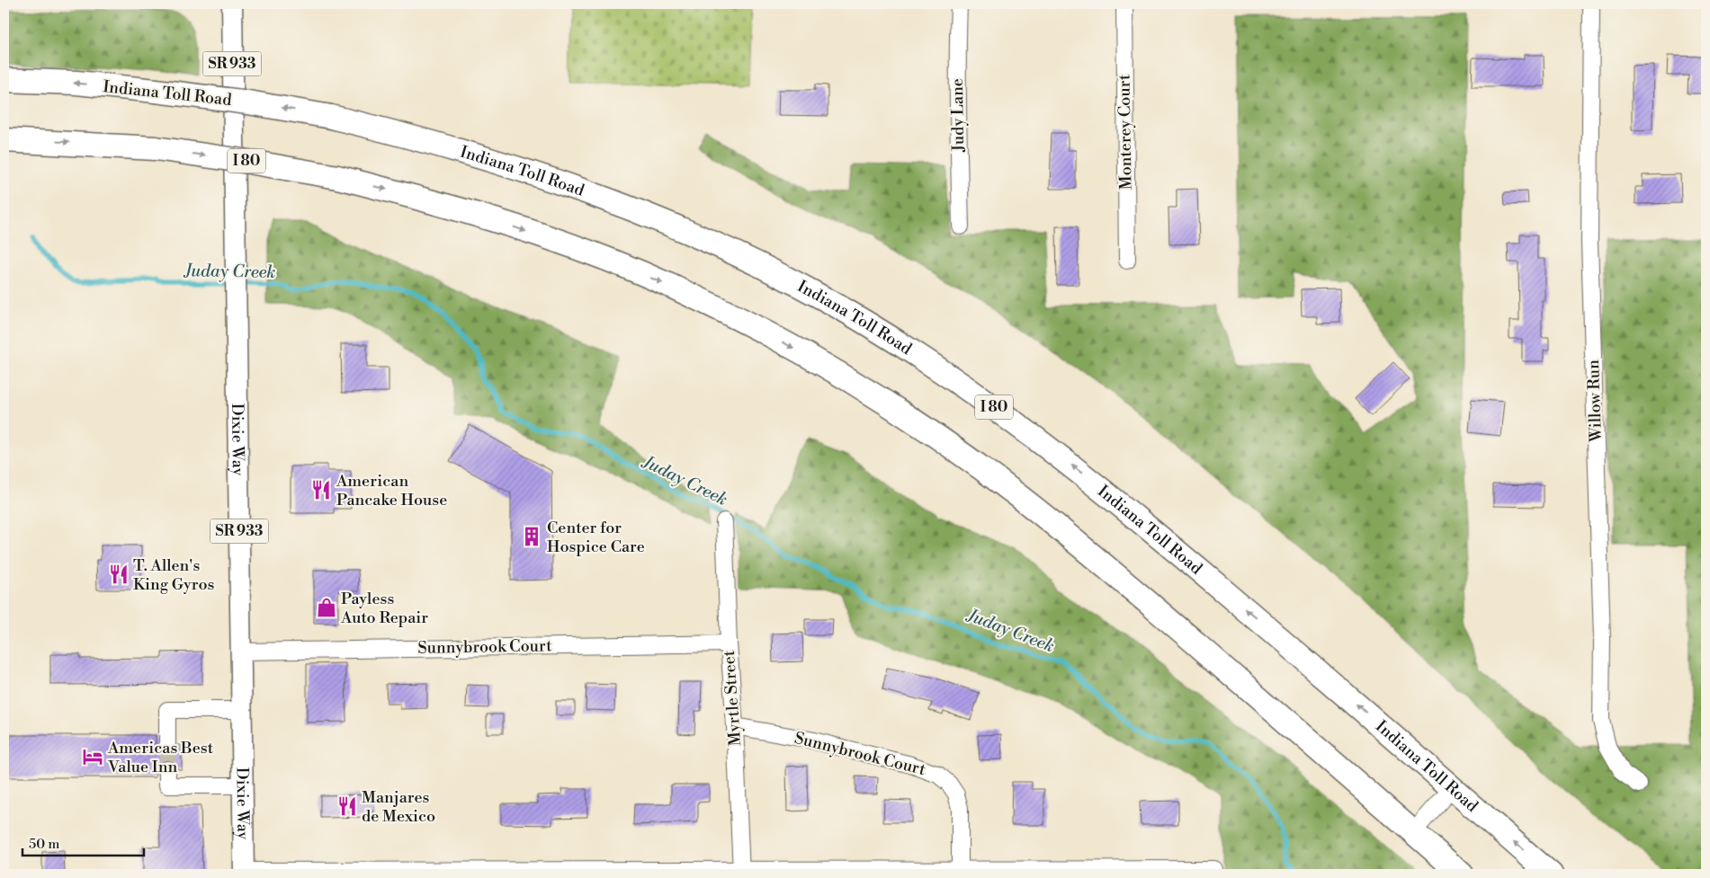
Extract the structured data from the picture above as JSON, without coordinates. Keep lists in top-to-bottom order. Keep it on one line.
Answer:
{"streets":{"highway":["Indiana Toll Road","I 80"],"main road":["SR 933","Dixie Way"],"street":["Judy Lane","Monterey Court","Willow Run","Sunnybrook Court","Myrtle Street"]},"crossings":[["Dixie Way","Sunnybrook Court"],["Sunnybrook Court","Myrtle Street"]],"water":["Juday Creek"],"places":{"restaurant":["American Pancake House","T. Allen's King Gyros","Manjares de Mexico"],"building":["Center for Hospice Care"],"shop":["Payless Auto Repair"],"hotel":["Americas Best Value Inn"]},"scale_bar":"50 m"}
